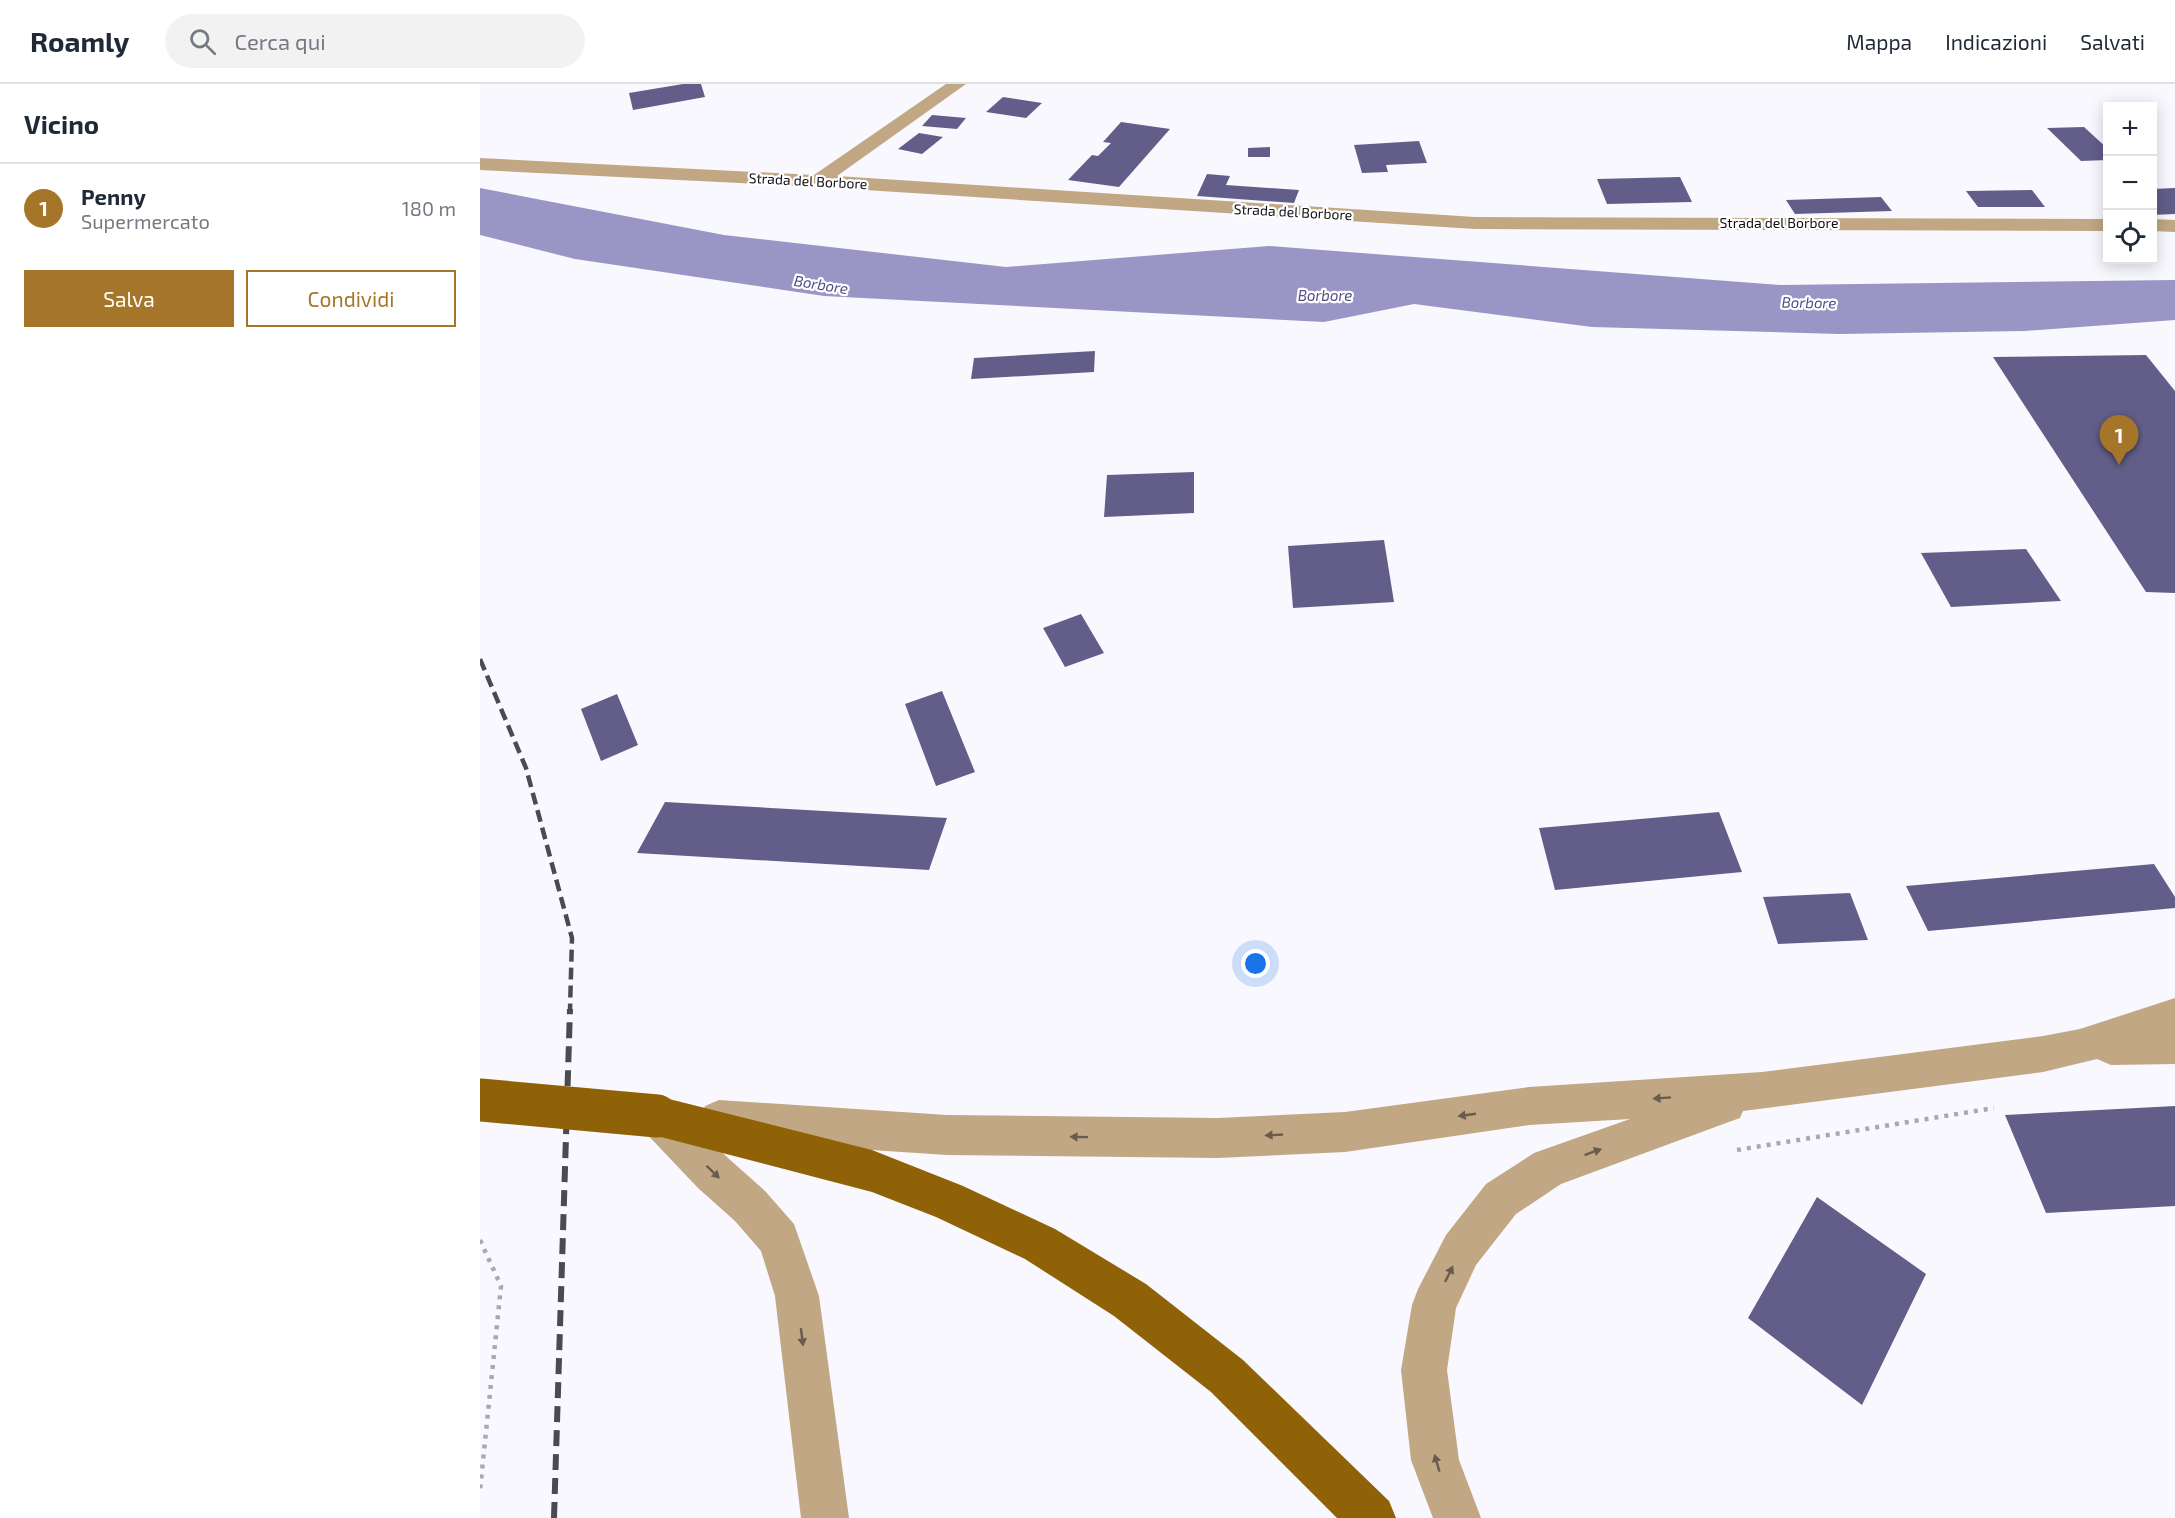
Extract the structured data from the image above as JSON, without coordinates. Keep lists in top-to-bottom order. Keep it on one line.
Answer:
{"streets":{"street":["Strada del Borbore"]},"water":["Borbore"],"page":{"header":"Roamly","search":"Cerca qui","nav":["Mappa","Indicazioni","Salvati"],"heading":"Vicino","map_buttons":["+","−"],"list":[{"mark":"1","name":"Penny","note":"Supermercato","value":"180 m"}],"buttons":["Salva","Condividi"],"pins":"1"}}
